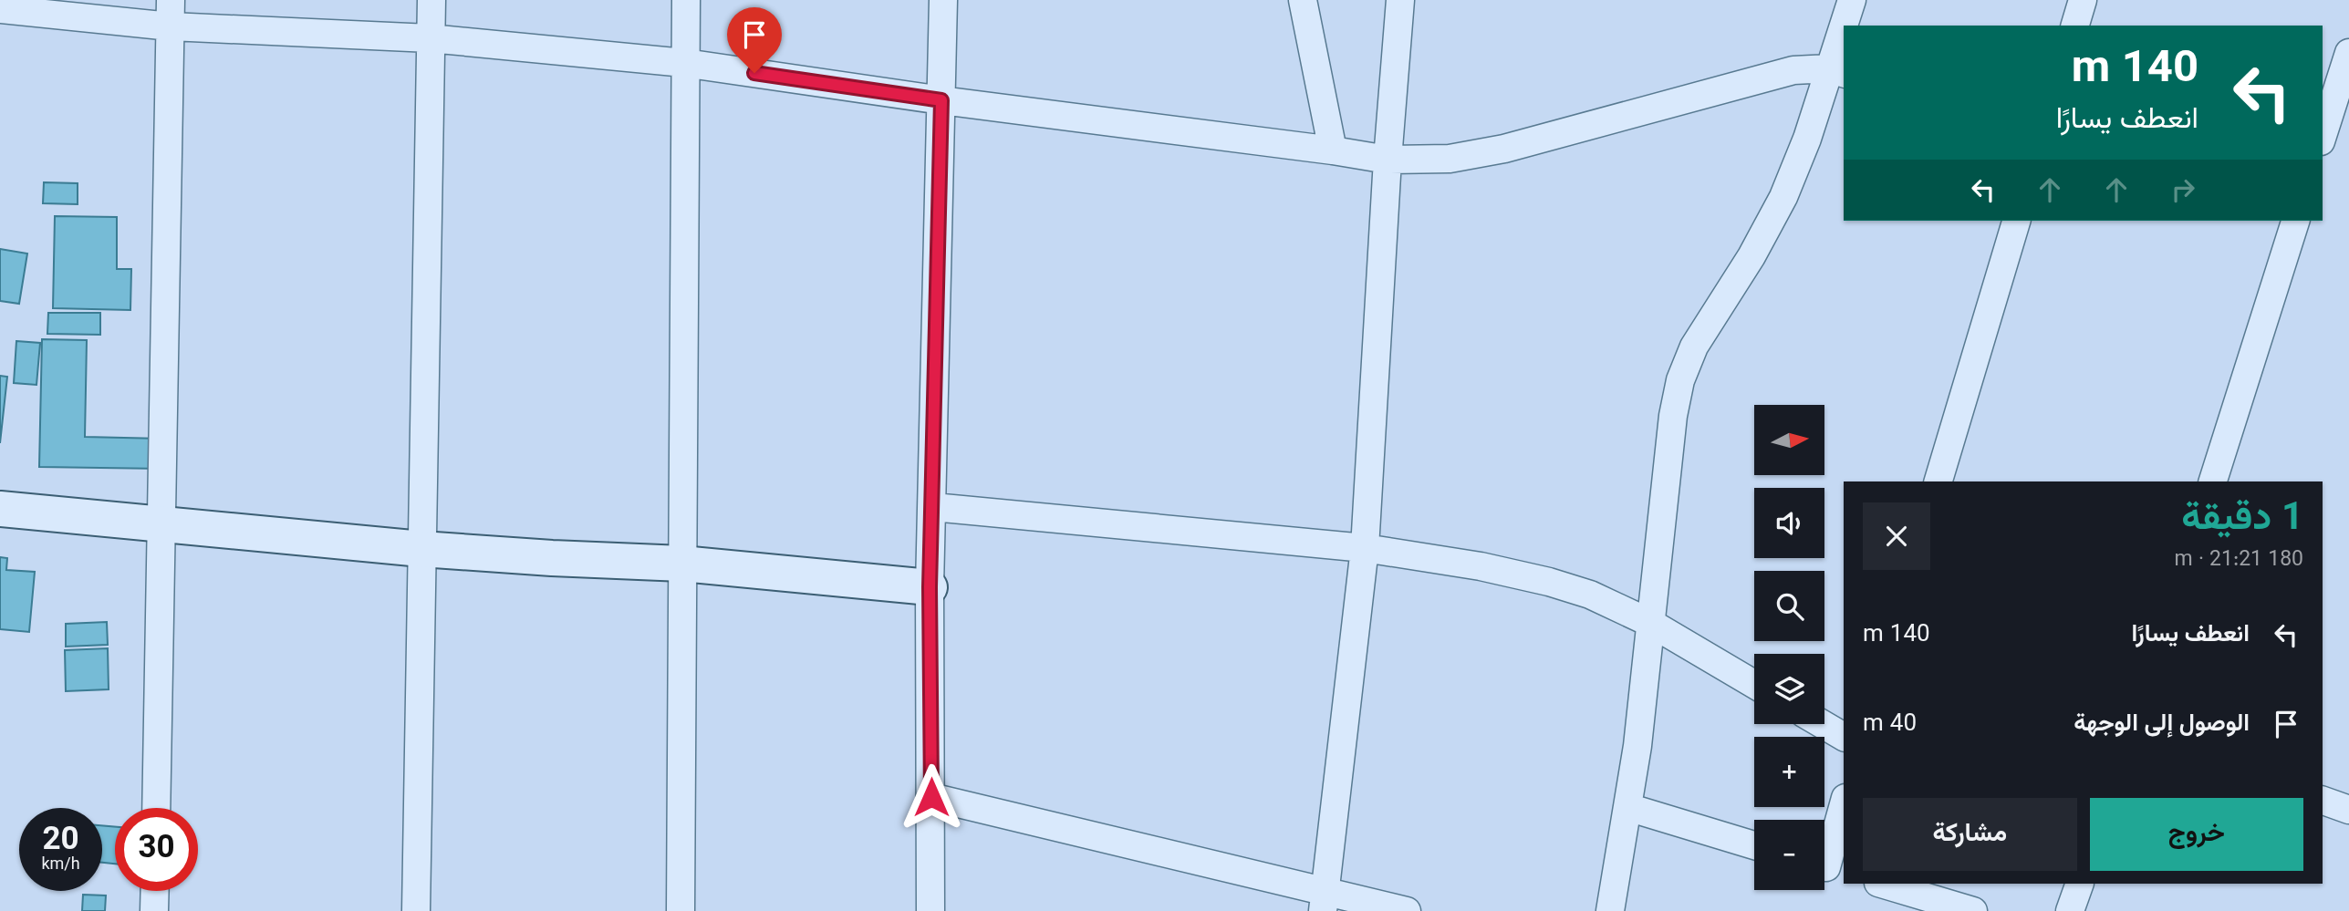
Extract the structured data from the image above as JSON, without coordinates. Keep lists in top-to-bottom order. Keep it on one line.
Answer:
{"north":"right","page":{"turn":["140 m","انعطف يسارًا"],"map_buttons":["+","−"],"heading":["1 دقيقة","180 m · 21:21"],"list":[{"name":"انعطف يسارًا","value":"140 m"},{"name":"الوصول إلى الوجهة","value":"40 m"}],"buttons":["خروج","مشاركة"],"speed":"20 km/h","limit":"30"}}
